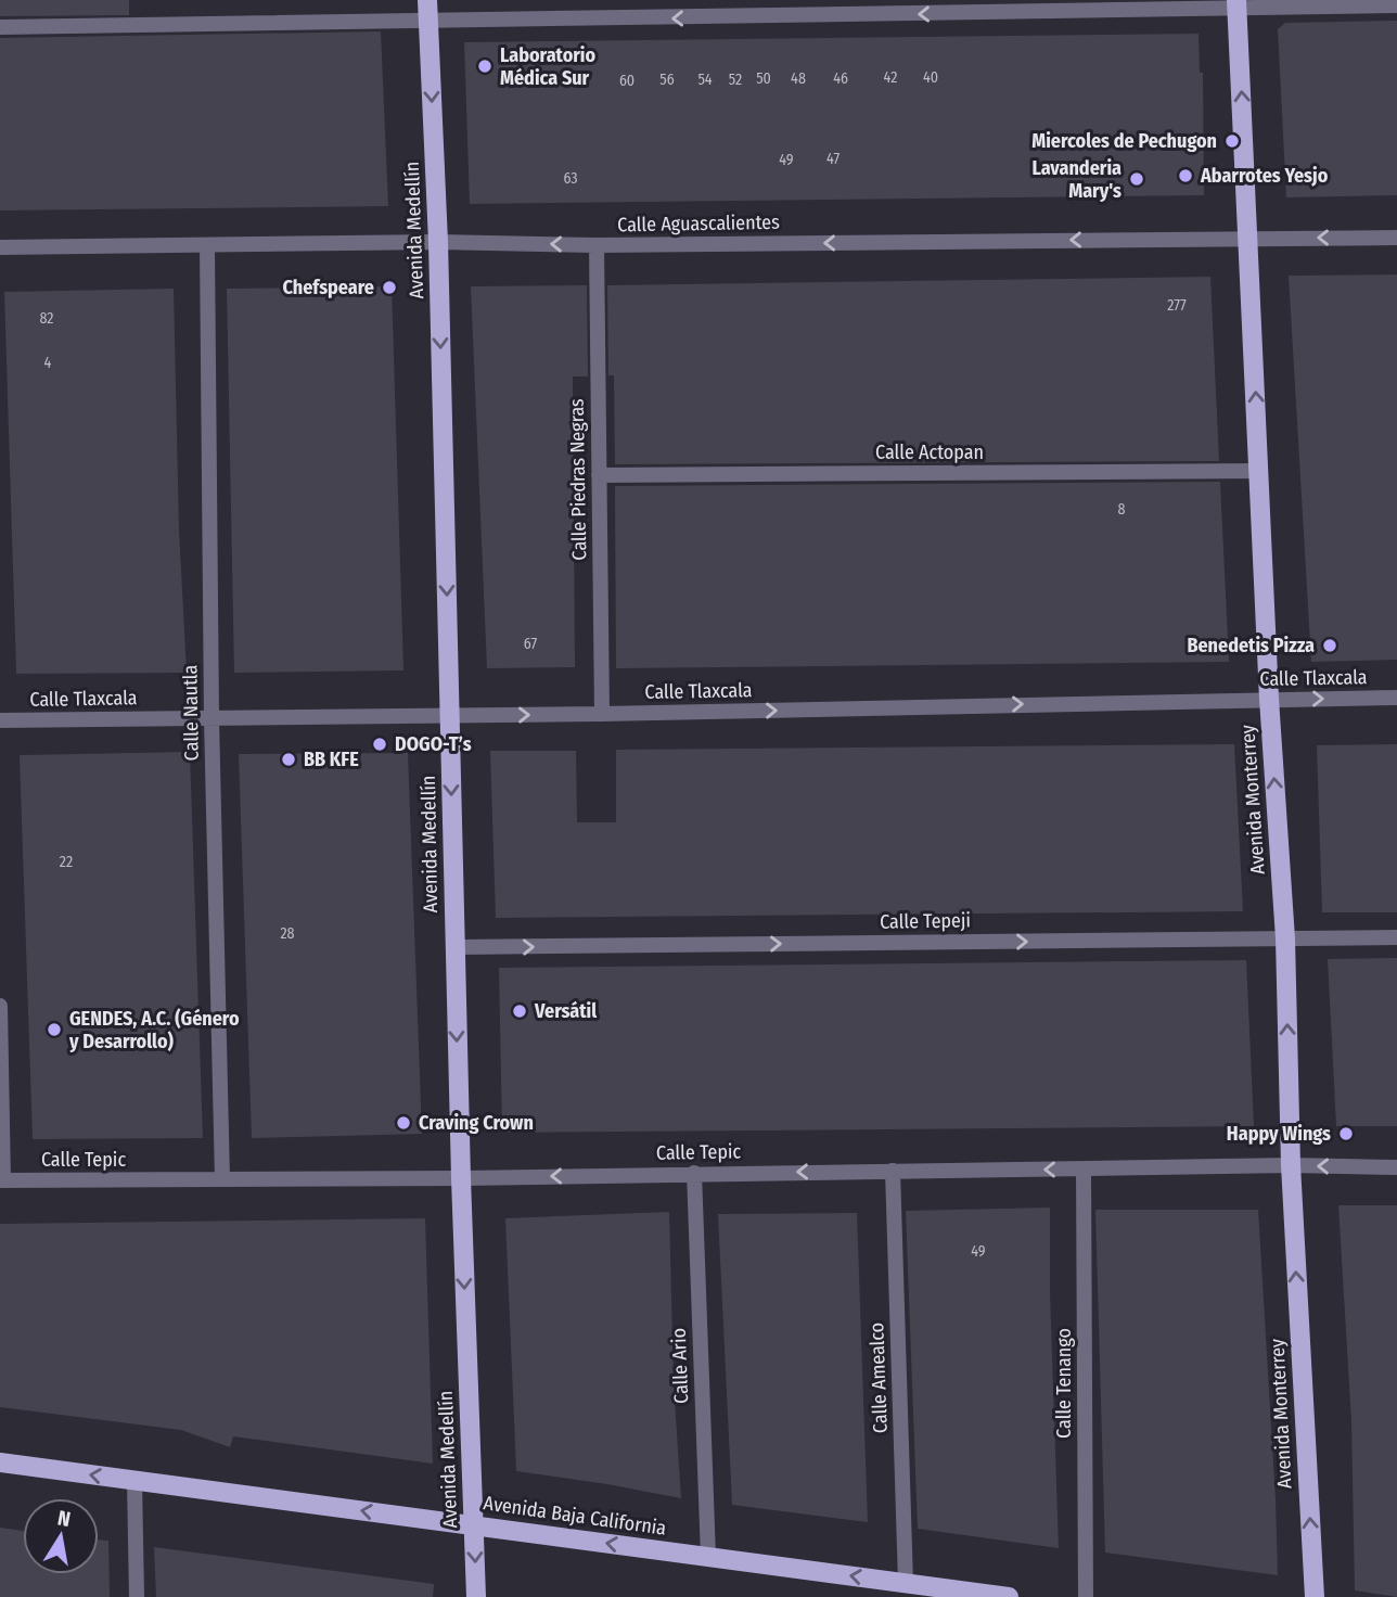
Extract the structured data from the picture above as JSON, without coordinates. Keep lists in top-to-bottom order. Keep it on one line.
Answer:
{"streets":{"main road":["Avenida Medellín","Avenida Monterrey","Avenida Baja California"],"street":["Calle Aguascalientes","Calle Actopan","Calle Piedras Negras","Calle Tlaxcala","Calle Nautla","Calle Tepeji","Calle Tepic","Calle Ario","Calle Amealco","Calle Tenango"]},"crossings":[["Calle Aguascalientes","Avenida Medellín"],["Calle Aguascalientes","Calle Piedras Negras"],["Calle Aguascalientes","Calle Nautla"],["Calle Aguascalientes","Avenida Monterrey"],["Avenida Medellín","Calle Tlaxcala"],["Avenida Medellín","Calle Tepeji"],["Avenida Medellín","Calle Tepic"],["Avenida Medellín","Avenida Baja California"],["Calle Actopan","Calle Piedras Negras"],["Calle Actopan","Avenida Monterrey"],["Calle Piedras Negras","Calle Tlaxcala"],["Calle Tlaxcala","Calle Nautla"],["Calle Tlaxcala","Avenida Monterrey"],["Calle Nautla","Calle Tepic"],["Avenida Monterrey","Calle Tepeji"],["Avenida Monterrey","Calle Tepic"],["Calle Tepic","Calle Ario"],["Calle Tepic","Calle Amealco"],["Calle Tepic","Calle Tenango"],["Calle Ario","Avenida Baja California"],["Calle Amealco","Avenida Baja California"]],"one_way":["Calle Aguascalientes","Avenida Medellín","Calle Tlaxcala","Avenida Monterrey","Calle Tepeji","Calle Tepic","Avenida Baja California"],"places":["Laboratorio Médica Sur","Miercoles de Pechugon","Abarrotes Yesjo","Lavanderia Mary's","Chefspeare","Benedetis Pizza","DOGO-T’s","BB KFE","Versátil","GENDES, A.C. (Género y Desarrollo)","Craving Crown","Happy Wings"],"house_numbers":["42","40","50","48","46","56","54","52","60","47","49","63","277","82","4","8","67","22","28","49"],"north":"top"}
